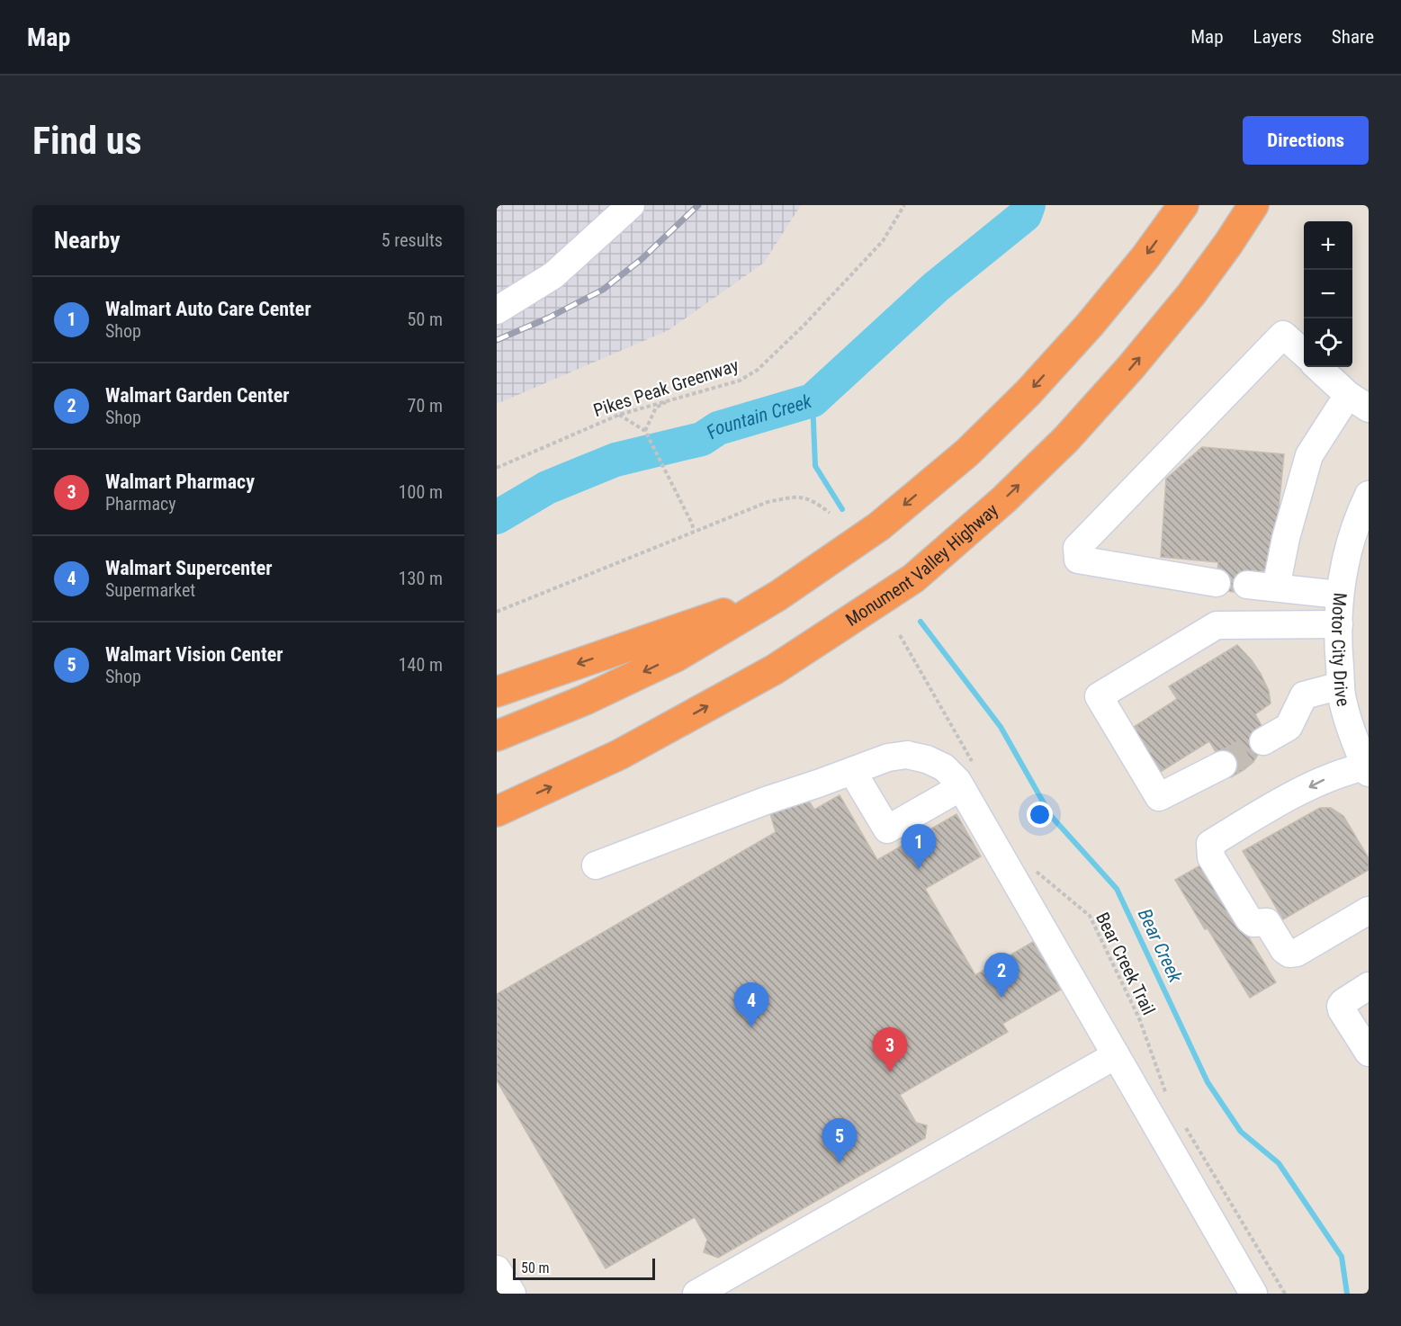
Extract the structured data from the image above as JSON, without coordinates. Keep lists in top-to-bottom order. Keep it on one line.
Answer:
{"streets":{"highway":["Monument Valley Highway"],"street":["Motor City Drive"],"path":["Pikes Peak Greenway","Bear Creek Trail"]},"water":["Fountain Creek","Bear Creek"],"scale_bar":"50 m","page":{"header":"Map","nav":["Map","Layers","Share"],"buttons":"Directions","title":"Find us","heading":["Nearby","5 results"],"map_buttons":["+","−"],"list":[{"mark":"1","name":"Walmart Auto Care Center","note":"Shop","value":"50 m"},{"mark":"2","name":"Walmart Garden Center","note":"Shop","value":"70 m"},{"mark":"3","name":"Walmart Pharmacy","note":"Pharmacy","value":"100 m"},{"mark":"4","name":"Walmart Supercenter","note":"Supermarket","value":"130 m"},{"mark":"5","name":"Walmart Vision Center","note":"Shop","value":"140 m"}],"pins":["1","2","4","3","5"],"scale":"50 m"}}
